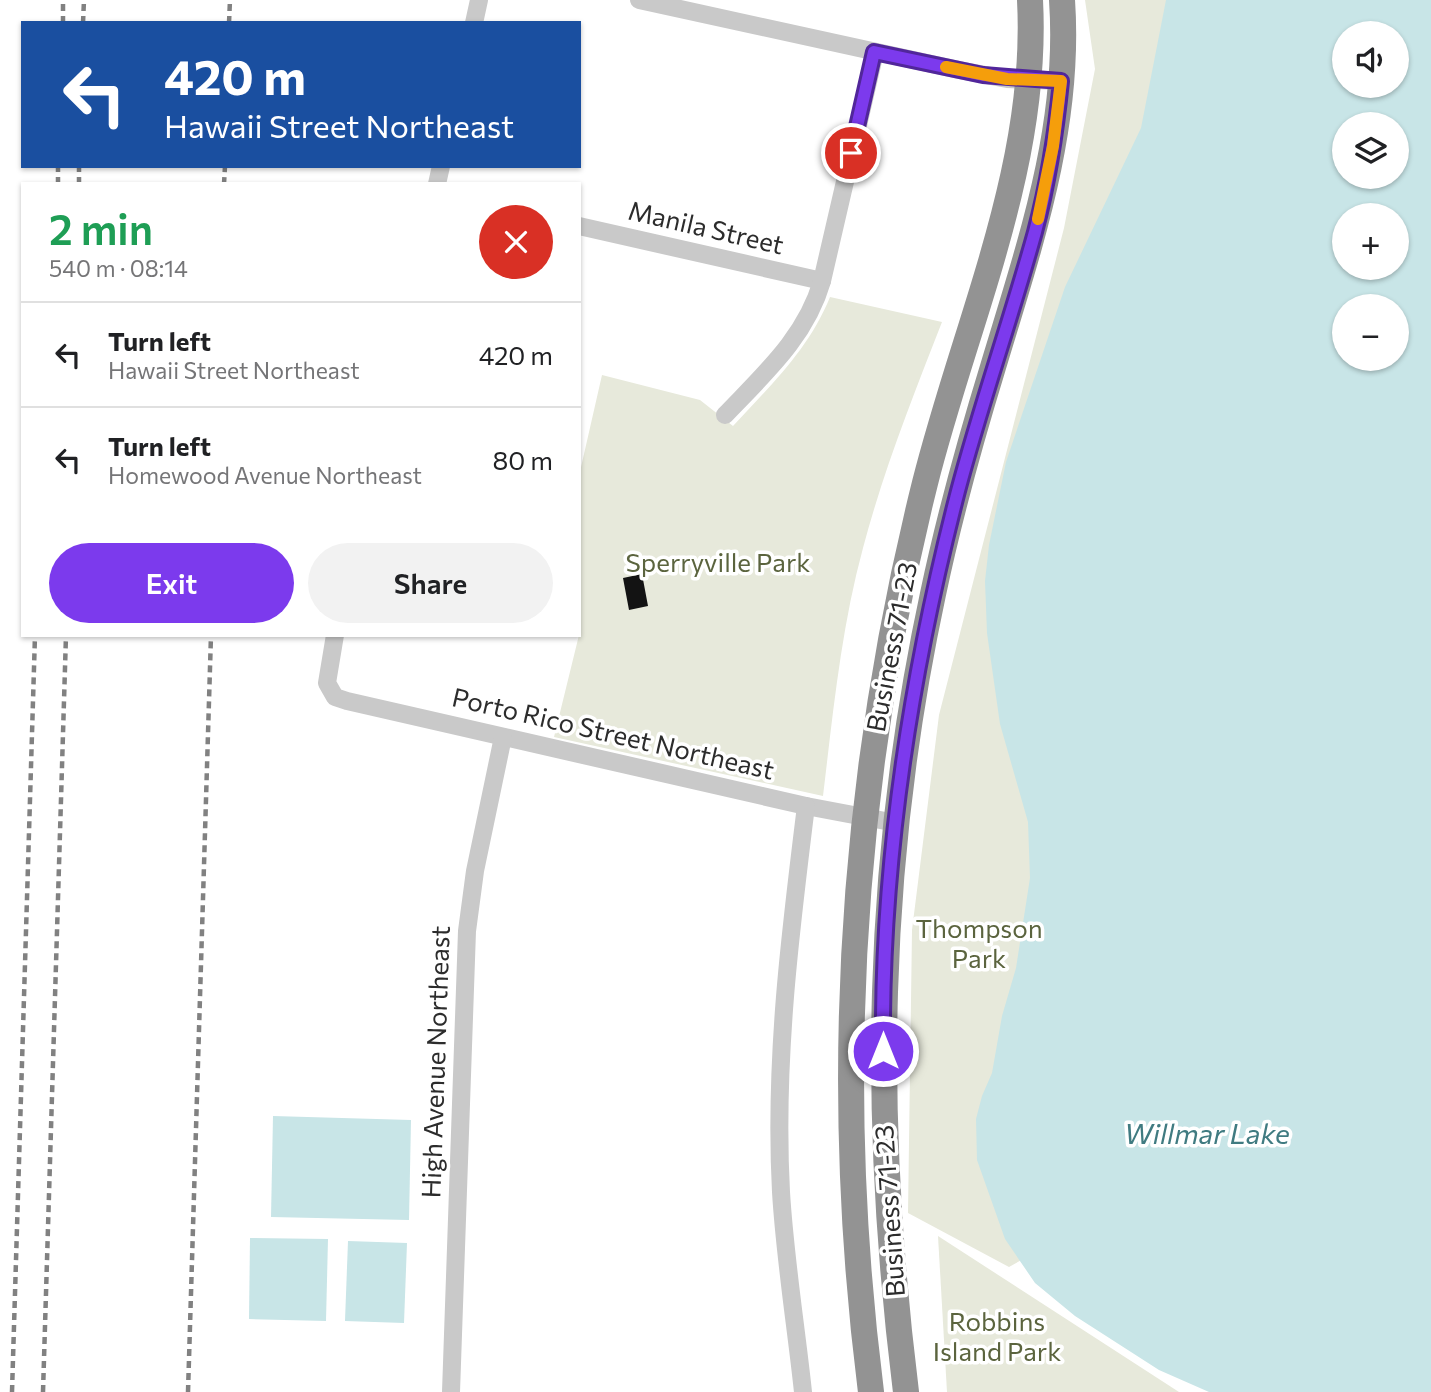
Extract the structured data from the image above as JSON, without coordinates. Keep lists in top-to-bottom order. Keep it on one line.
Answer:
{"streets":{"highway":["Business 71-23"],"street":["Manila Street","Porto Rico Street Northeast","High Avenue Northeast"]},"crossings":[["Business 71-23","Porto Rico Street Northeast"],["Porto Rico Street Northeast","High Avenue Northeast"]],"water":["Willmar Lake"],"parks":["Sperryville Park","Thompson Park","Robbins Island Park"],"page":{"map_buttons":["+","−"],"turn":["420 m","Hawaii Street Northeast"],"heading":["2 min","540 m · 08:14"],"list":[{"name":"Turn left","note":"Hawaii Street Northeast","value":"420 m"},{"name":"Turn left","note":"Homewood Avenue Northeast","value":"80 m"}],"buttons":["Exit","Share"]}}
